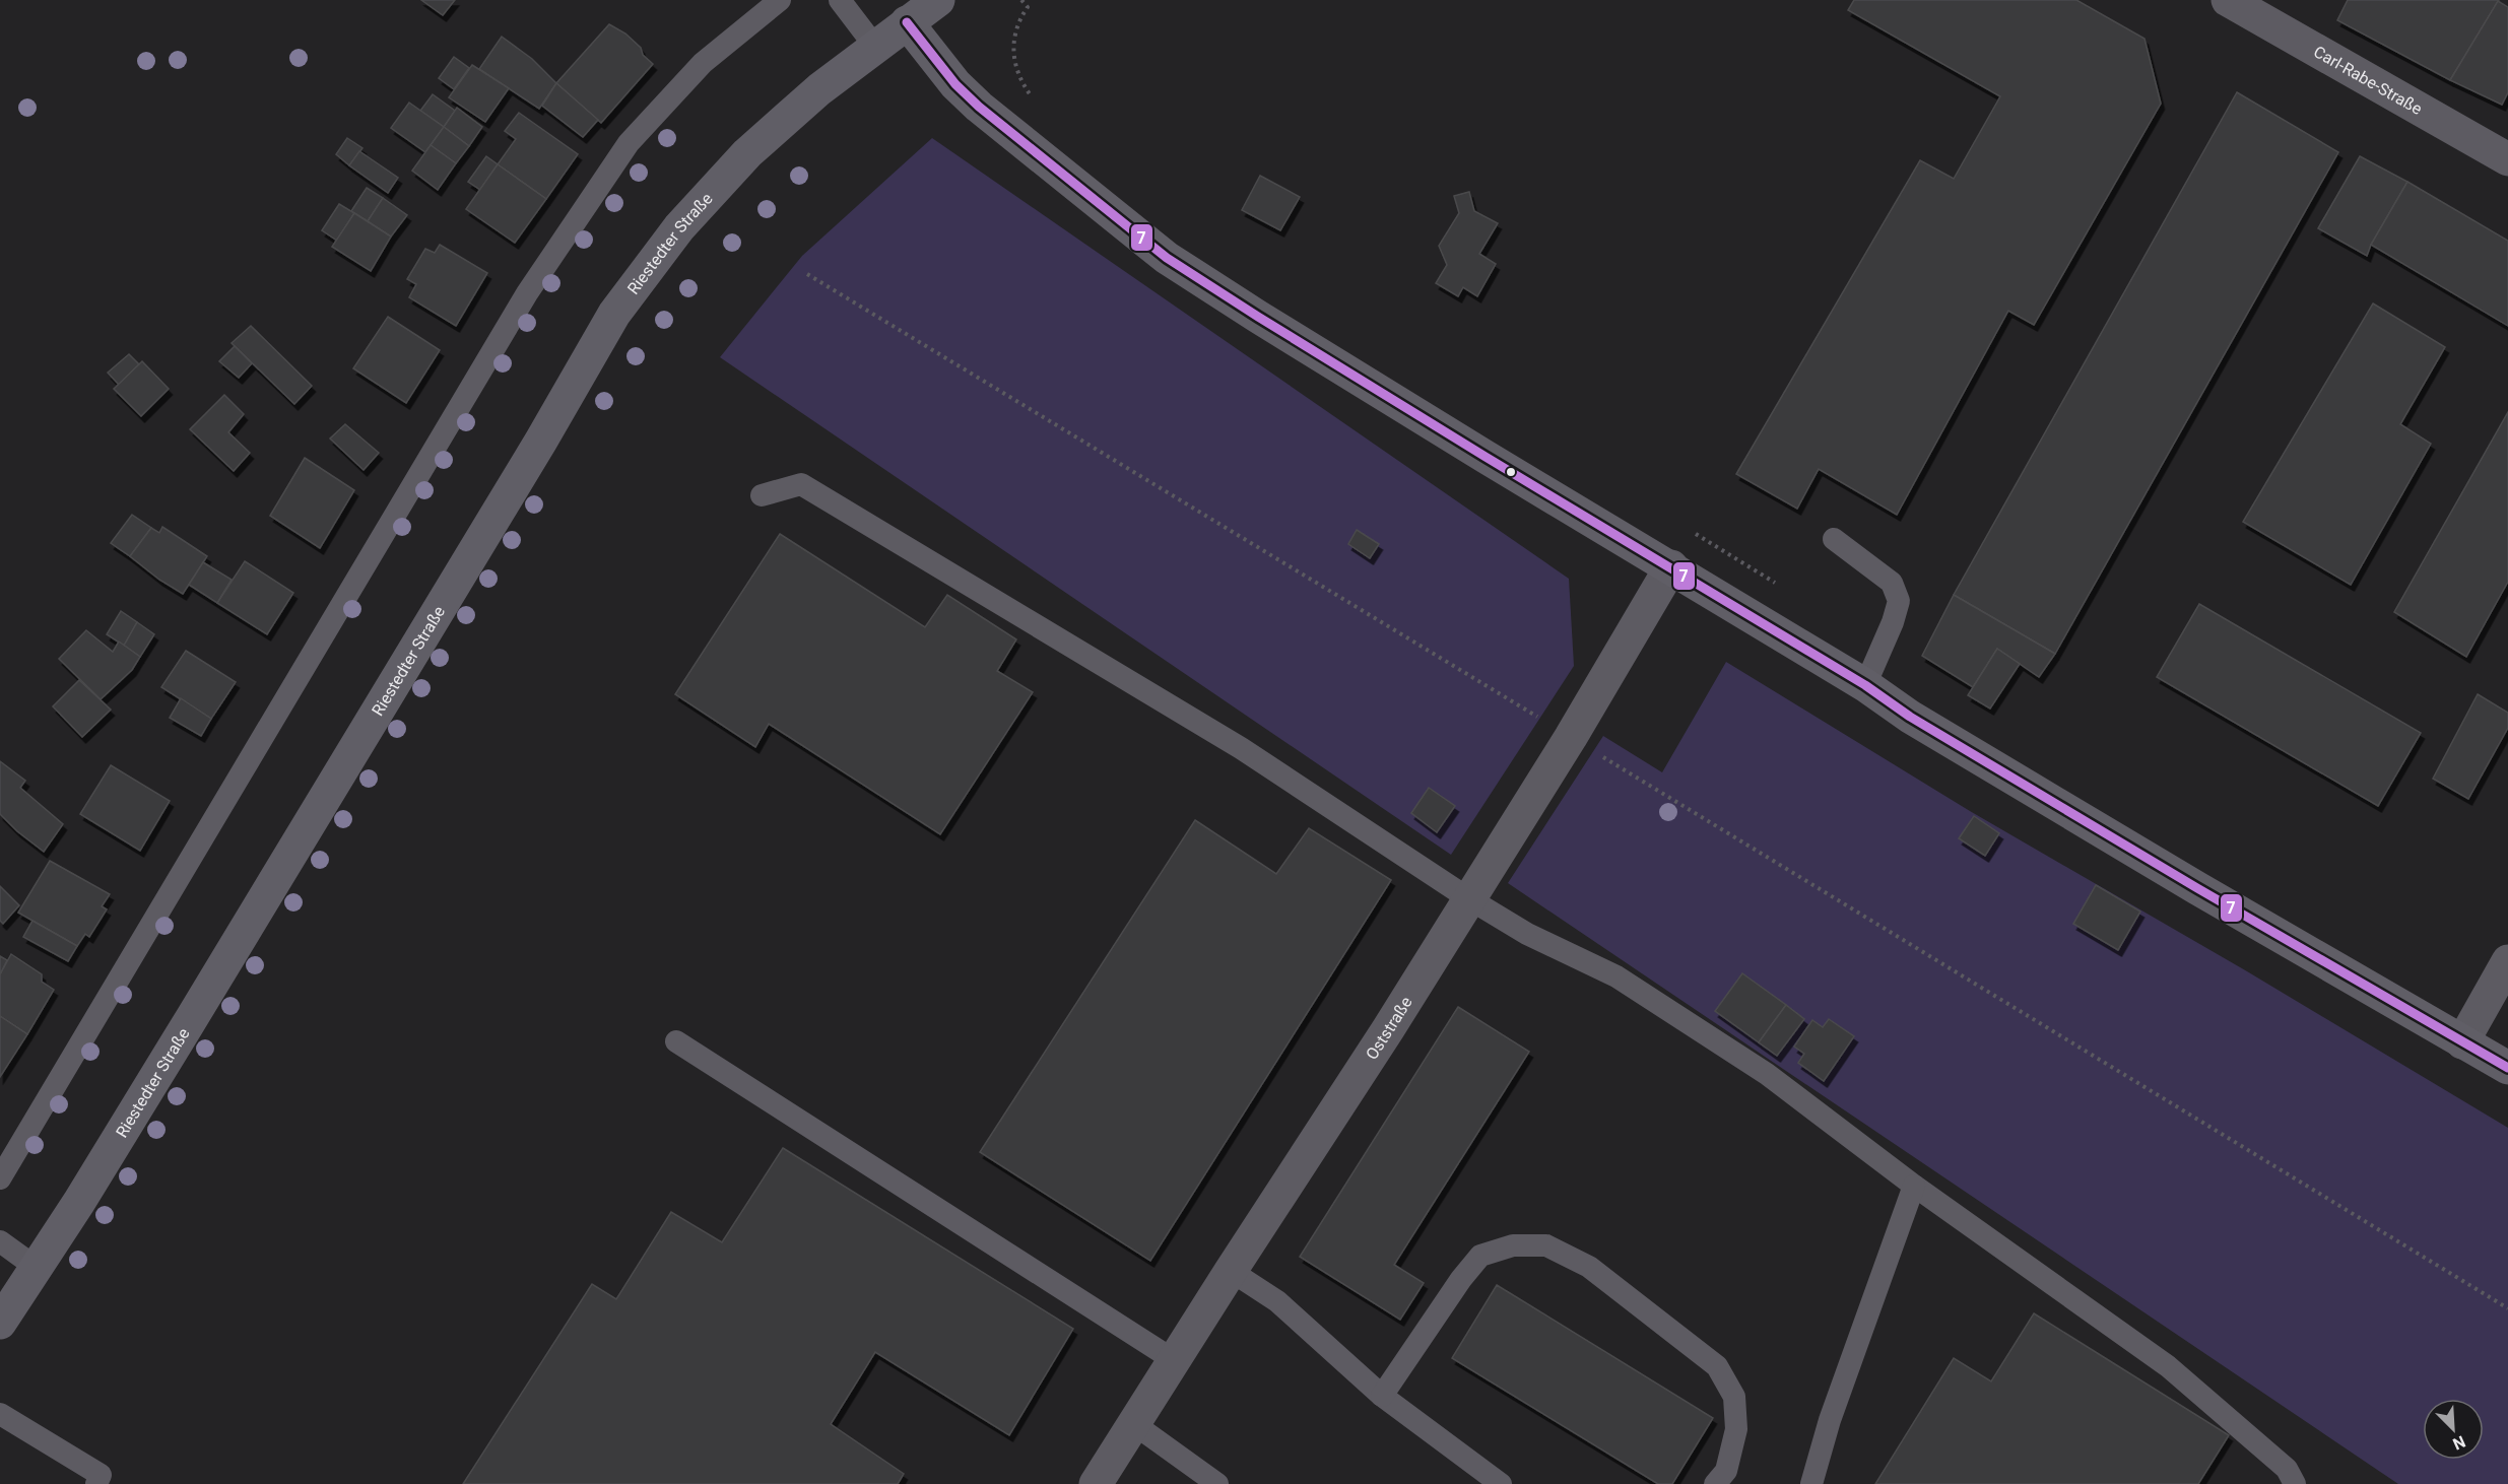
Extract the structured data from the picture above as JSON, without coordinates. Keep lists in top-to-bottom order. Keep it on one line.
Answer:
{"streets":{"main road":["Riestedter Straße"],"street":["Carl-Rabe-Straße","Oststraße"]},"lines":["transit line 7"],"north":"bottom right"}
